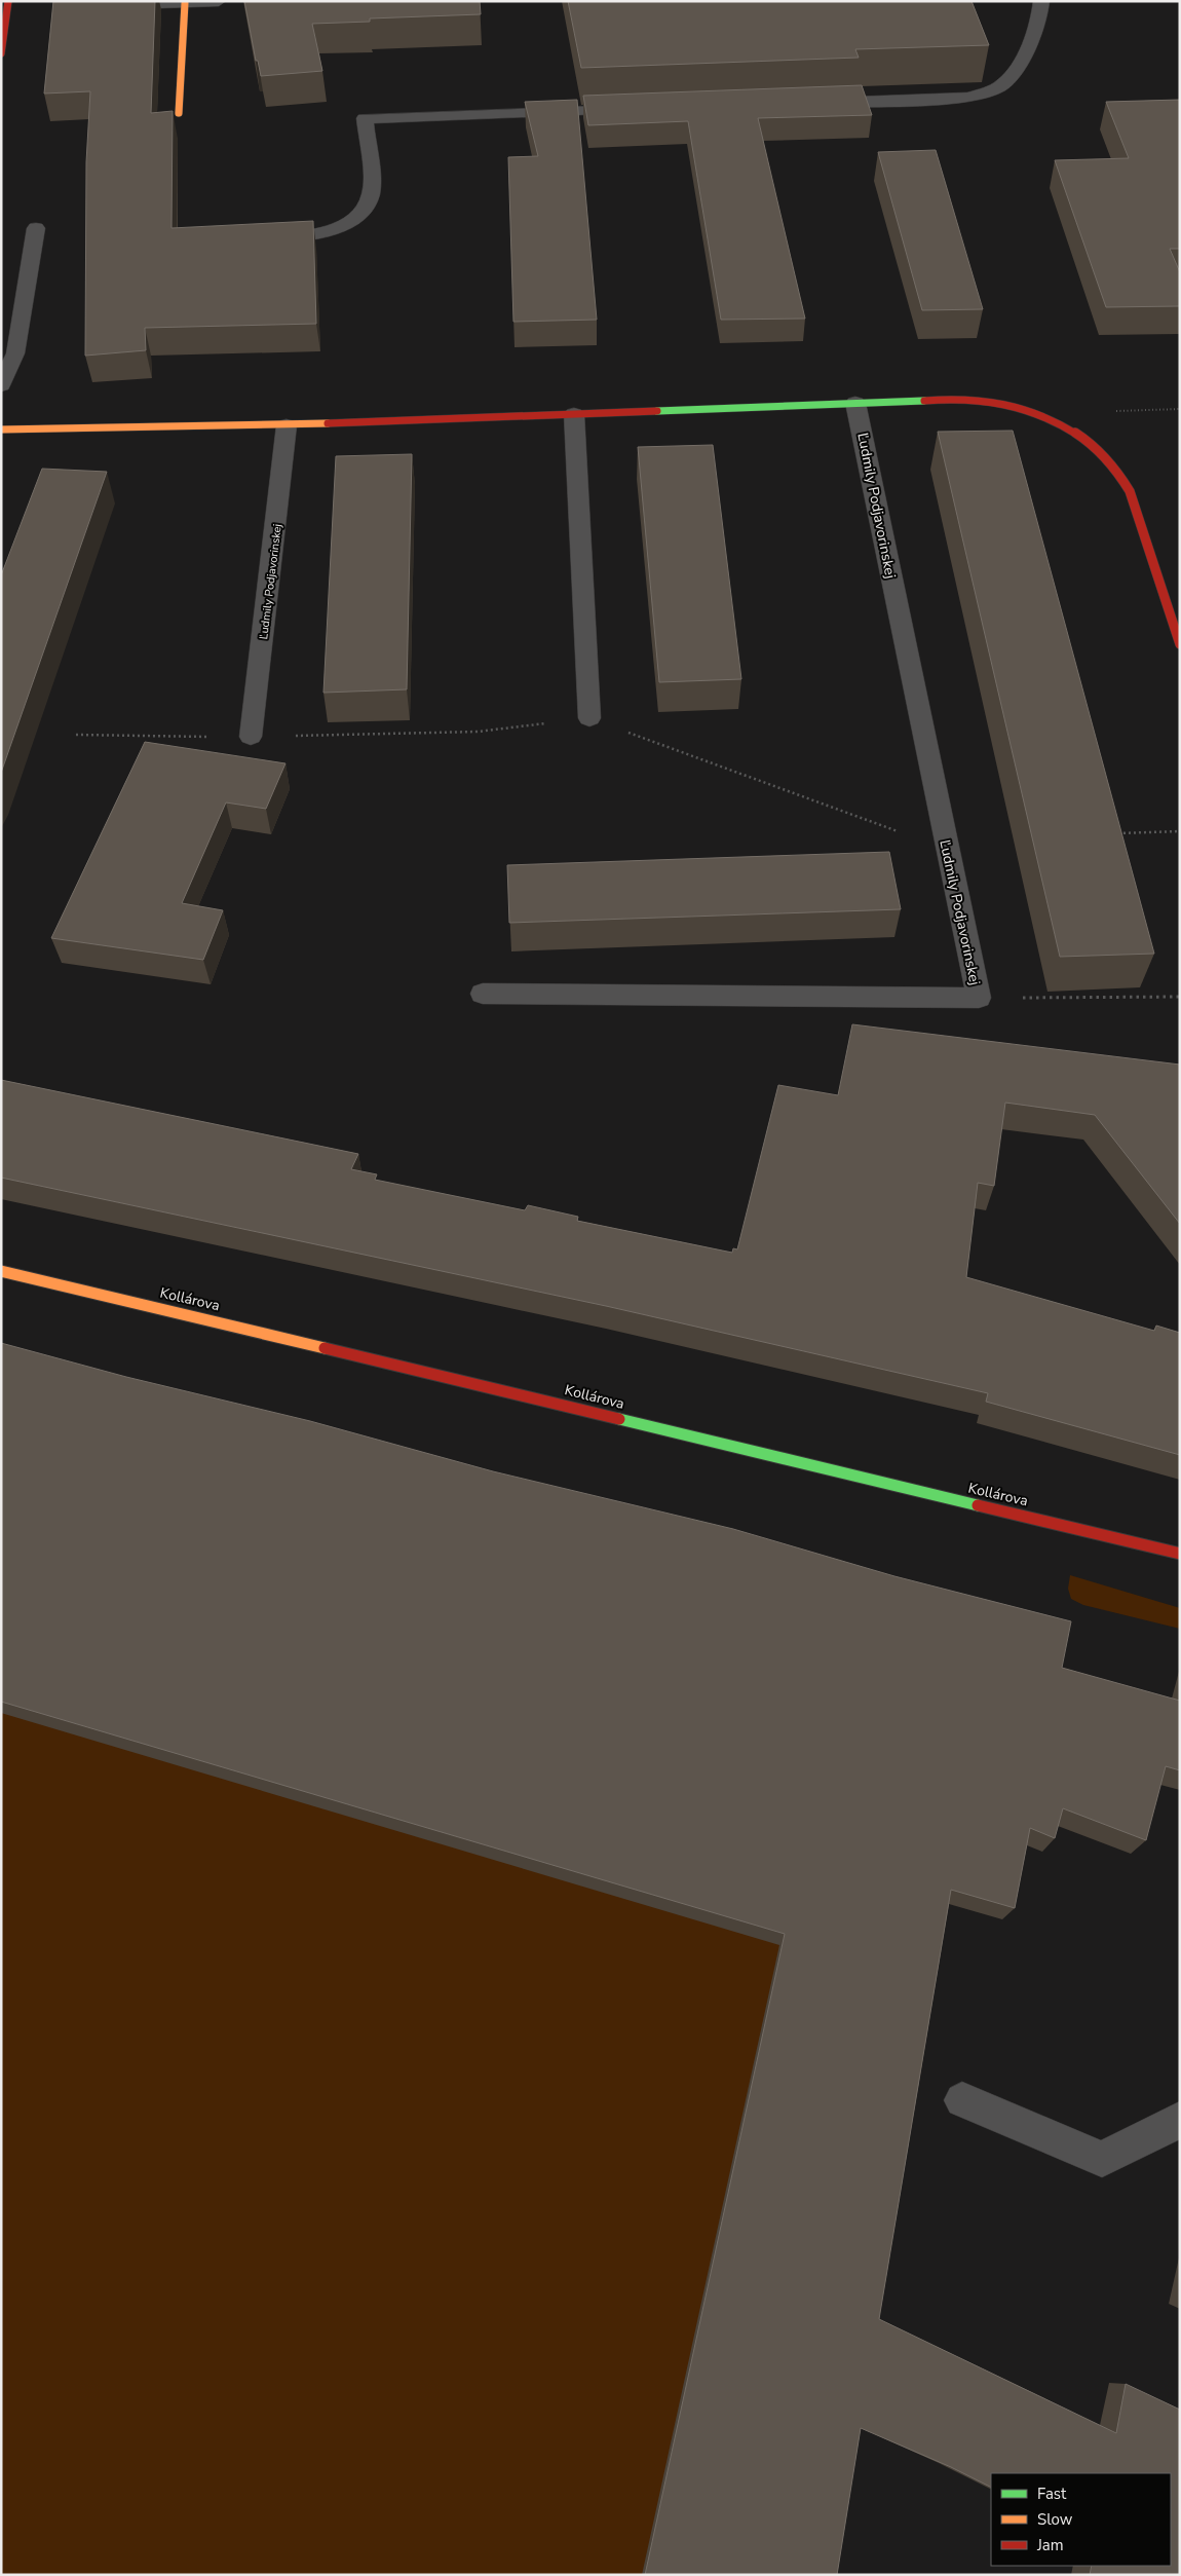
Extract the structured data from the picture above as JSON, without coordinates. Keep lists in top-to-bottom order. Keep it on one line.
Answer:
{"streets":{"street":["Ľudmily Podjavorinskej","Kollárova"]},"legend":["Fast","Slow","Jam"]}
